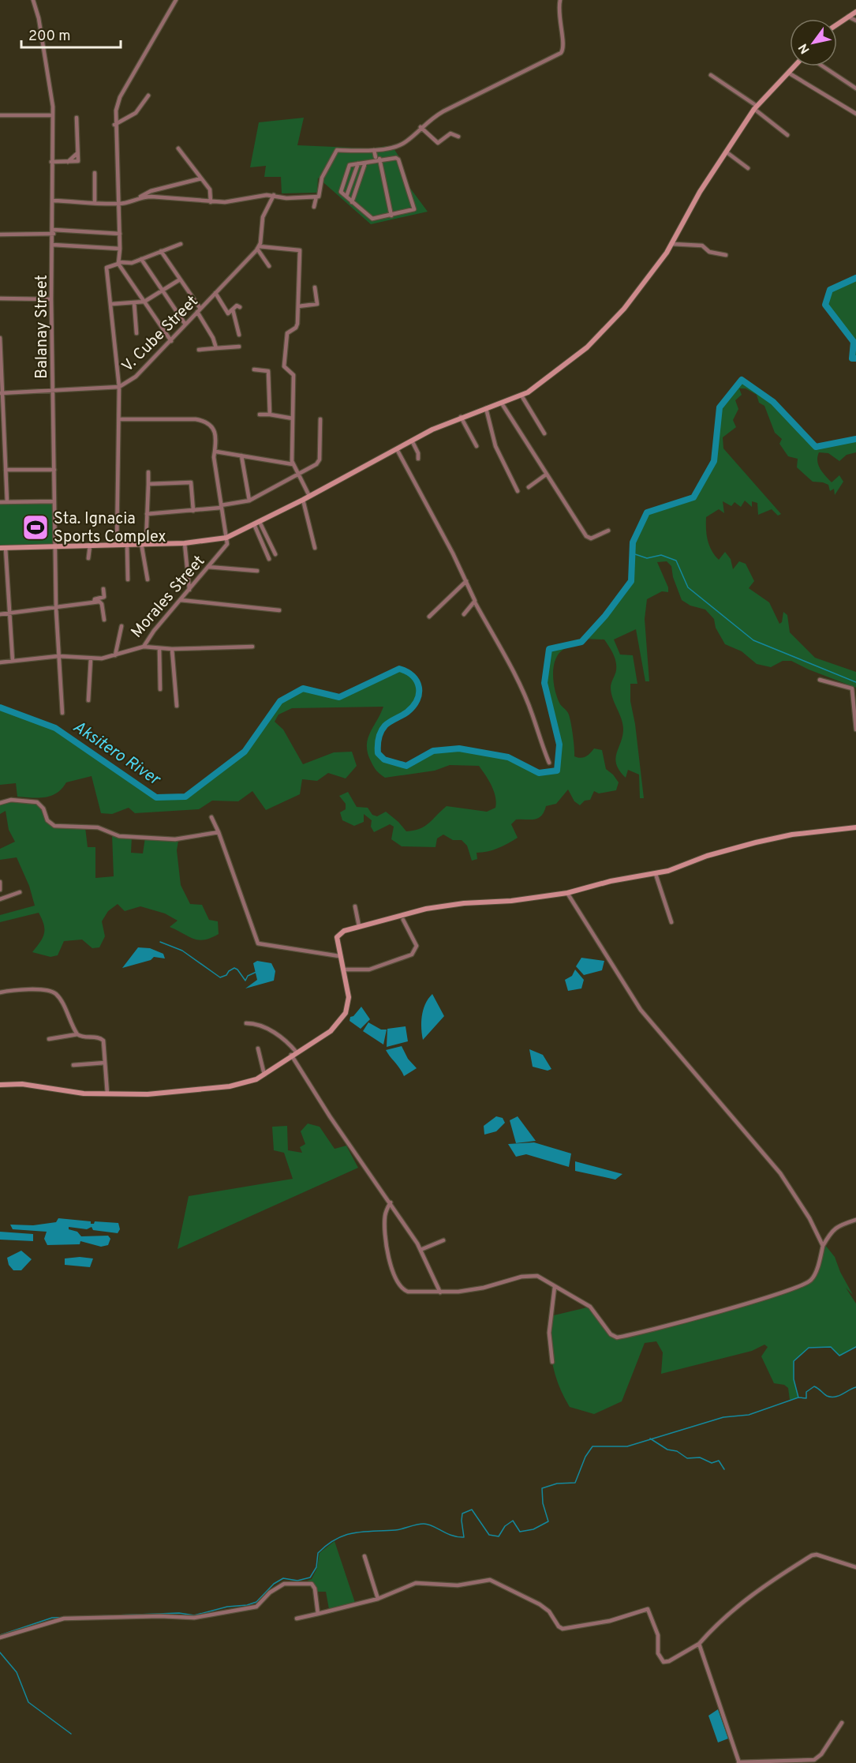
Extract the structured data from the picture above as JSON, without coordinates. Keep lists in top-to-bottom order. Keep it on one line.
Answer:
{"streets":{"street":["Balanay Street","V. Cube Street","Morales Street"]},"crossings":[["Balanay Street","V. Cube Street"],["Balanay Street","Morales Street"]],"water":["Aksitero River"],"places":{"sports":["Sta. Ignacia Sports Complex"]},"scale_bar":"200 m","north":"bottom left"}
